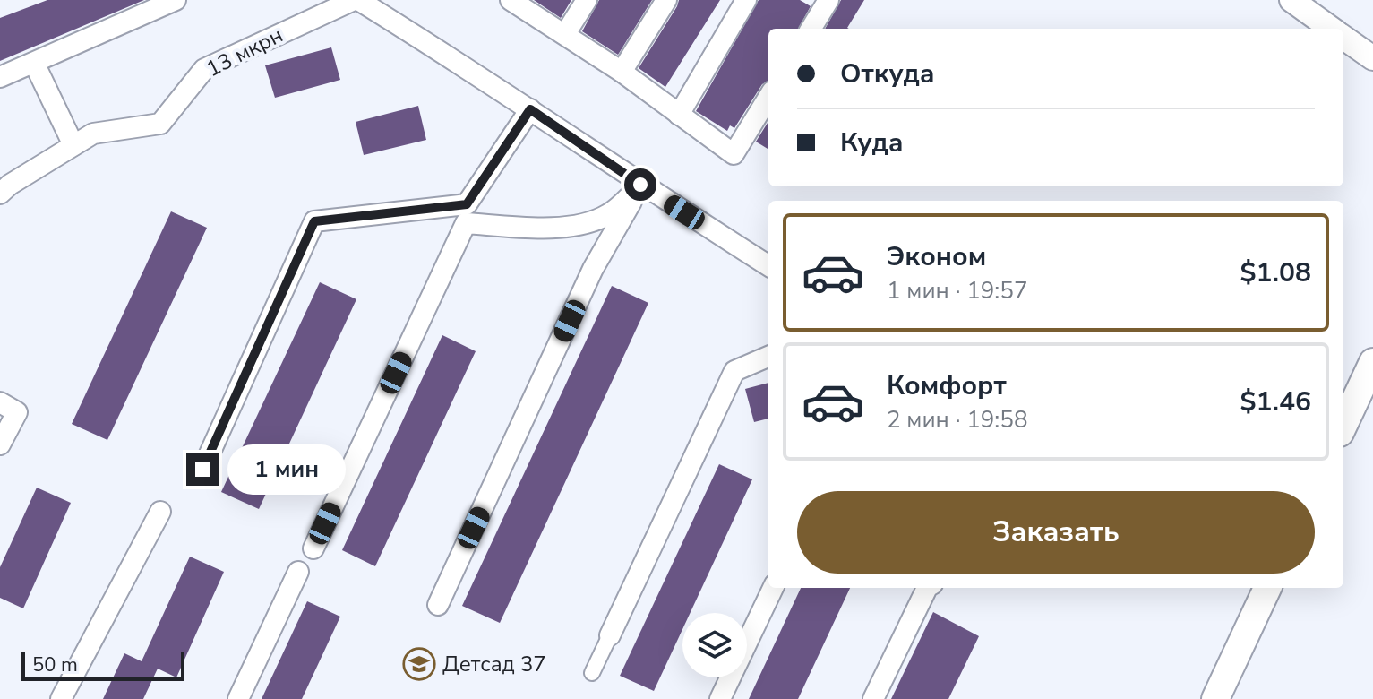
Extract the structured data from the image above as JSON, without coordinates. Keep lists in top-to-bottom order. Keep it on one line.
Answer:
{"streets":{"street":["13 мкрн"]},"places":{"school or university":["Детсад 37"]},"scale_bar":"50 m","page":{"banner":["Откуда","Куда"],"list":[{"name":"Эконом","note":"1 мин · 19:57","value":"$1.08"},{"name":"Комфорт","note":"2 мин · 19:58","value":"$1.46"}],"bubble":"1 мин","buttons":"Заказать","scale":"50 m"}}
